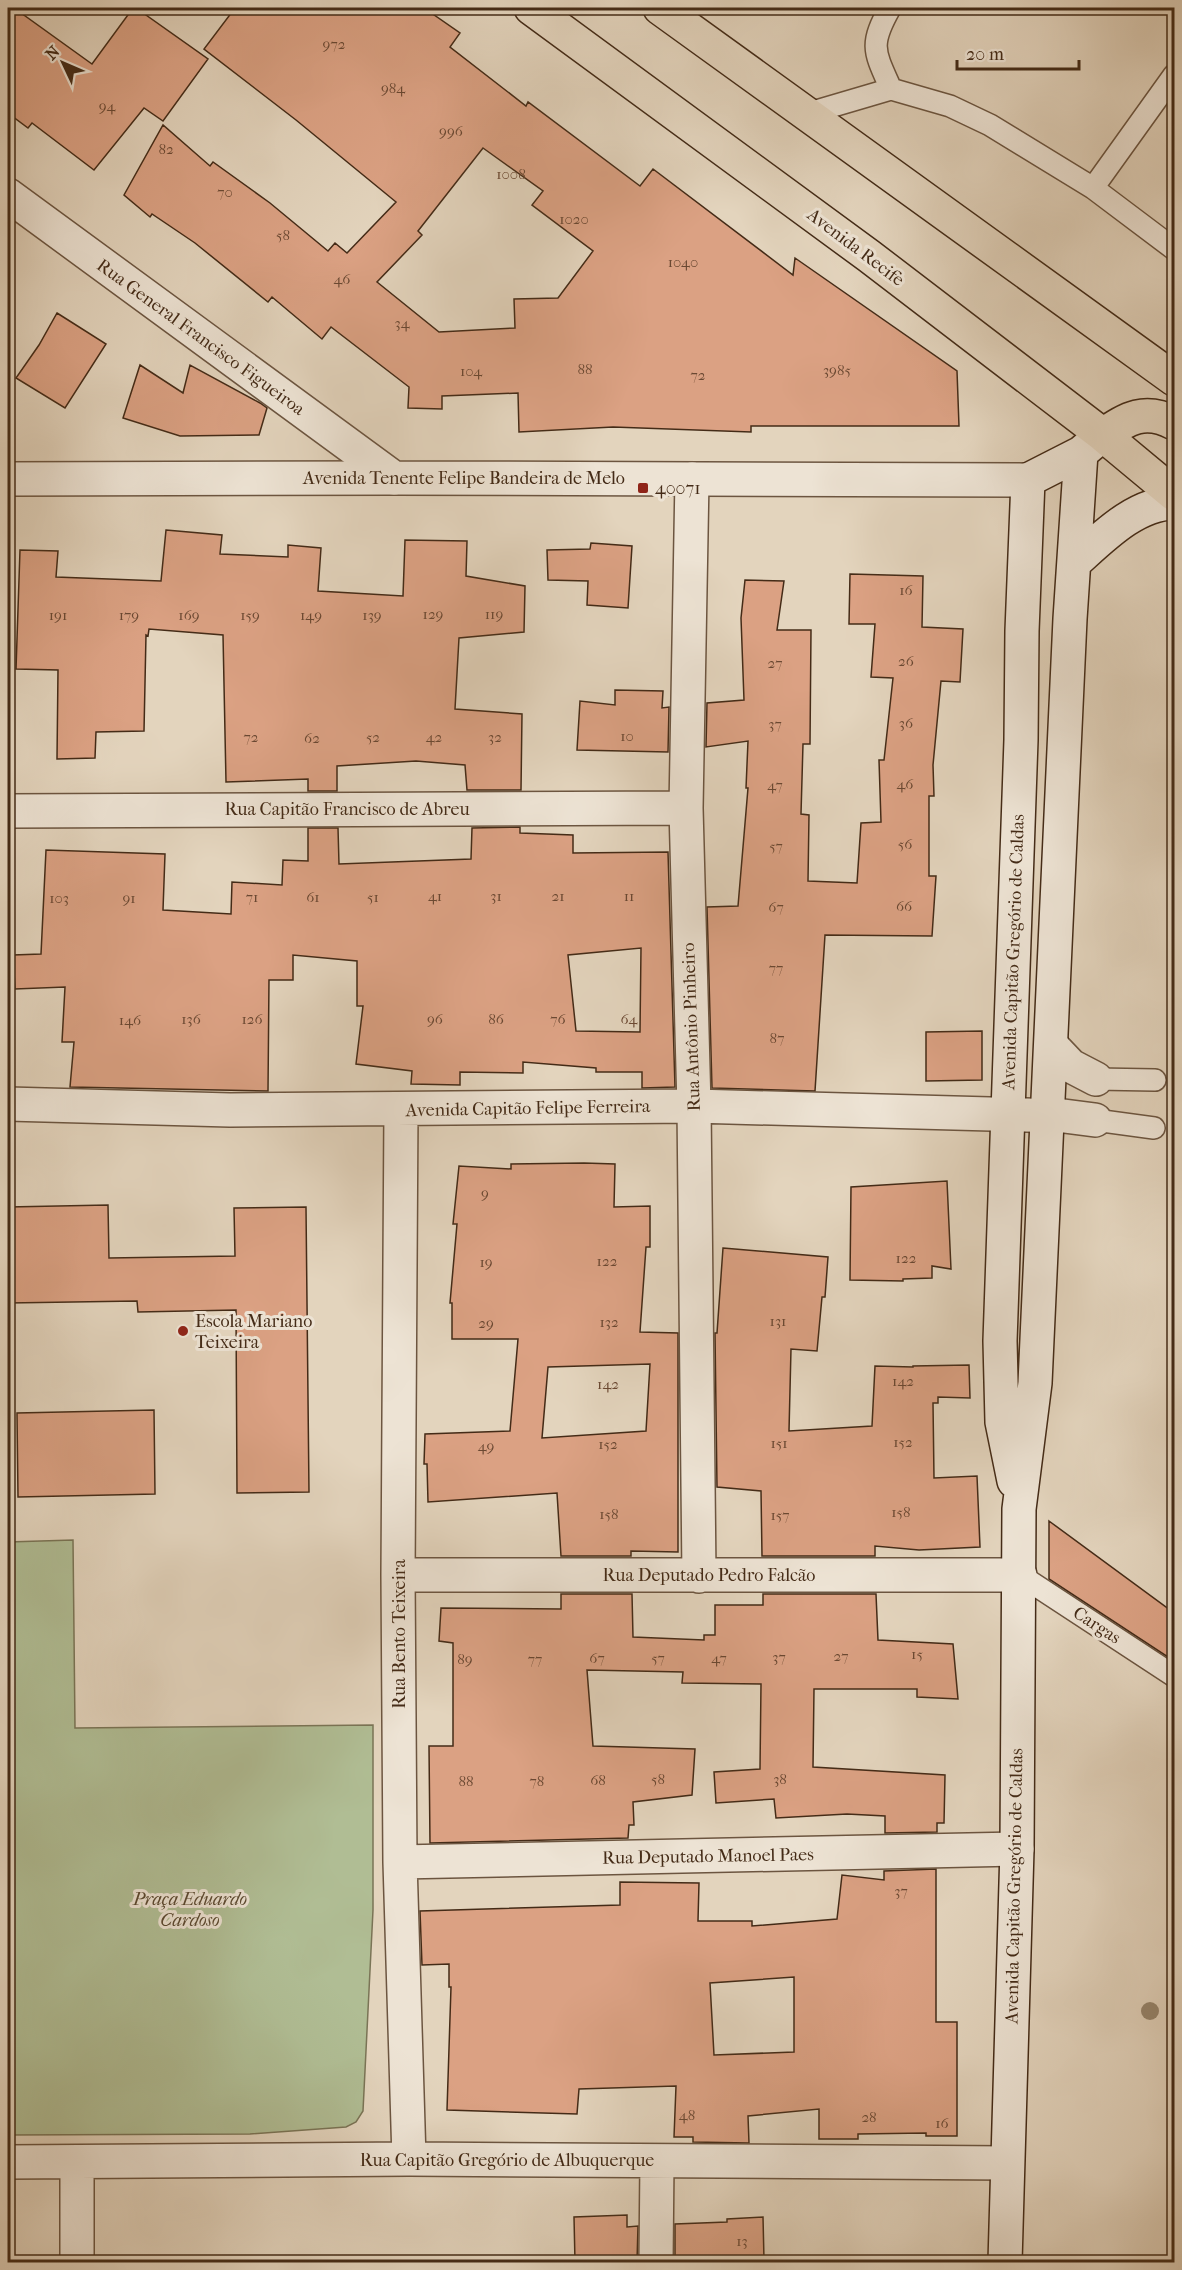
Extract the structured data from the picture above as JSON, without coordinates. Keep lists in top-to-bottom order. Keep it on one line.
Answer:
{"streets":{"main road":["Avenida Recife"],"street":["Rua General Francisco Figueiroa","Avenida Tenente Felipe Bandeira de Melo","Rua Capitão Francisco de Abreu","Avenida Capitão Gregório de Caldas","Rua Antônio Pinheiro","Avenida Capitão Felipe Ferreira","Rua Deputado Pedro Falcão","Rua Bento Teixeira","Rua Deputado Manoel Paes","Rua Capitão Gregório de Albuquerque"],"lane":["Cargas"]},"crossings":[["Avenida Recife","Avenida Capitão Gregório de Caldas"],["Rua General Francisco Figueiroa","Avenida Tenente Felipe Bandeira de Melo"],["Avenida Tenente Felipe Bandeira de Melo","Avenida Capitão Gregório de Caldas"],["Avenida Tenente Felipe Bandeira de Melo","Rua Antônio Pinheiro"],["Rua Capitão Francisco de Abreu","Rua Antônio Pinheiro"],["Avenida Capitão Gregório de Caldas","Avenida Capitão Felipe Ferreira"],["Avenida Capitão Gregório de Caldas","Rua Deputado Pedro Falcão"],["Avenida Capitão Gregório de Caldas","Cargas"],["Avenida Capitão Gregório de Caldas","Rua Deputado Manoel Paes"],["Avenida Capitão Gregório de Caldas","Rua Capitão Gregório de Albuquerque"],["Rua Antônio Pinheiro","Avenida Capitão Felipe Ferreira"],["Rua Antônio Pinheiro","Rua Deputado Pedro Falcão"],["Avenida Capitão Felipe Ferreira","Rua Bento Teixeira"],["Rua Deputado Pedro Falcão","Cargas"],["Rua Deputado Pedro Falcão","Rua Bento Teixeira"],["Rua Bento Teixeira","Rua Deputado Manoel Paes"],["Rua Bento Teixeira","Rua Capitão Gregório de Albuquerque"]],"parks":["Praça Eduardo Cardoso"],"places":{"transit":["40071"],"other":["Escola Mariano Teixeira"]},"house_numbers":["972","984","94","996","82","1008","70","1020","58","1040","46","34","88","3985","104","72","16","129","119","191","179","169","159","149","139","26","27","36","37","10","72","52","42","32","62","46","47","56","57","41","31","21","11","71","61","51","103","91","66","67","77","136","126","96","86","76","64","146","87","9","122","122","19","131","132","29","142","142","152","151","152","49","158","158","157","15","27","37","67","57","47","89","77","58","38","68","88","78","37","48","28","16","13"],"scale_bar":"20 m","north":"top left"}
